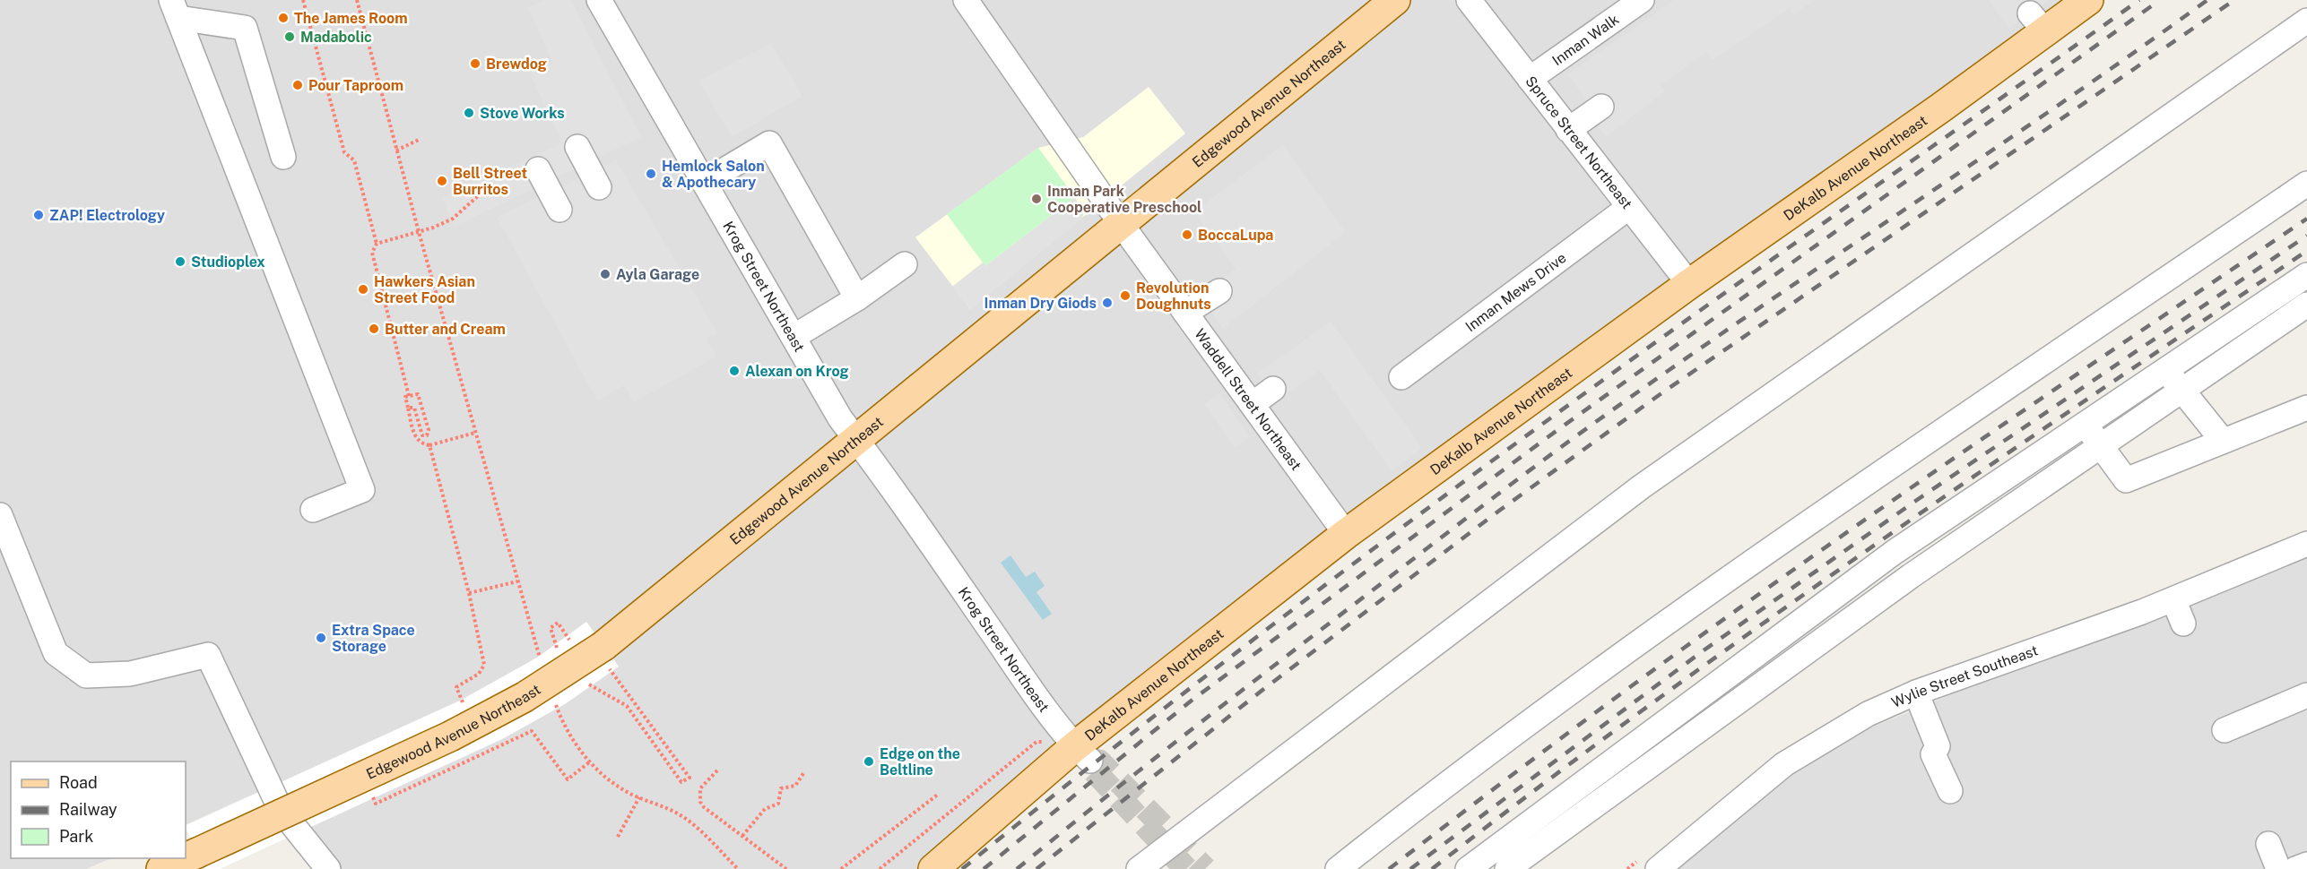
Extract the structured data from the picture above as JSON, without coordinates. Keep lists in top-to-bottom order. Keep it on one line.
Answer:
{"streets":{"main road":["Edgewood Avenue Northeast","DeKalb Avenue Northeast"],"street":["Inman Walk","Spruce Street Northeast","Krog Street Northeast","Inman Mews Drive","Waddell Street Northeast","Wylie Street Southeast"]},"crossings":[["Inman Walk","Spruce Street Northeast"],["Edgewood Avenue Northeast","Krog Street Northeast"],["Edgewood Avenue Northeast","Waddell Street Northeast"],["Spruce Street Northeast","DeKalb Avenue Northeast"],["Spruce Street Northeast","Inman Mews Drive"],["DeKalb Avenue Northeast","Krog Street Northeast"],["DeKalb Avenue Northeast","Waddell Street Northeast"]],"places":["The James Room","Madabolic","Brewdog","Pour Taproom","Stove Works","Hemlock Salon & Apothecary","Bell Street Burritos","Inman Park Cooperative Preschool","ZAP! Electrology","BoccaLupa","Studioplex","Ayla Garage","Hawkers Asian Street Food","Revolution Doughnuts","Inman Dry Giods","Butter and Cream","Alexan on Krog","Extra Space Storage","Edge on the Beltline"],"legend":["Road","Railway","Park"]}
